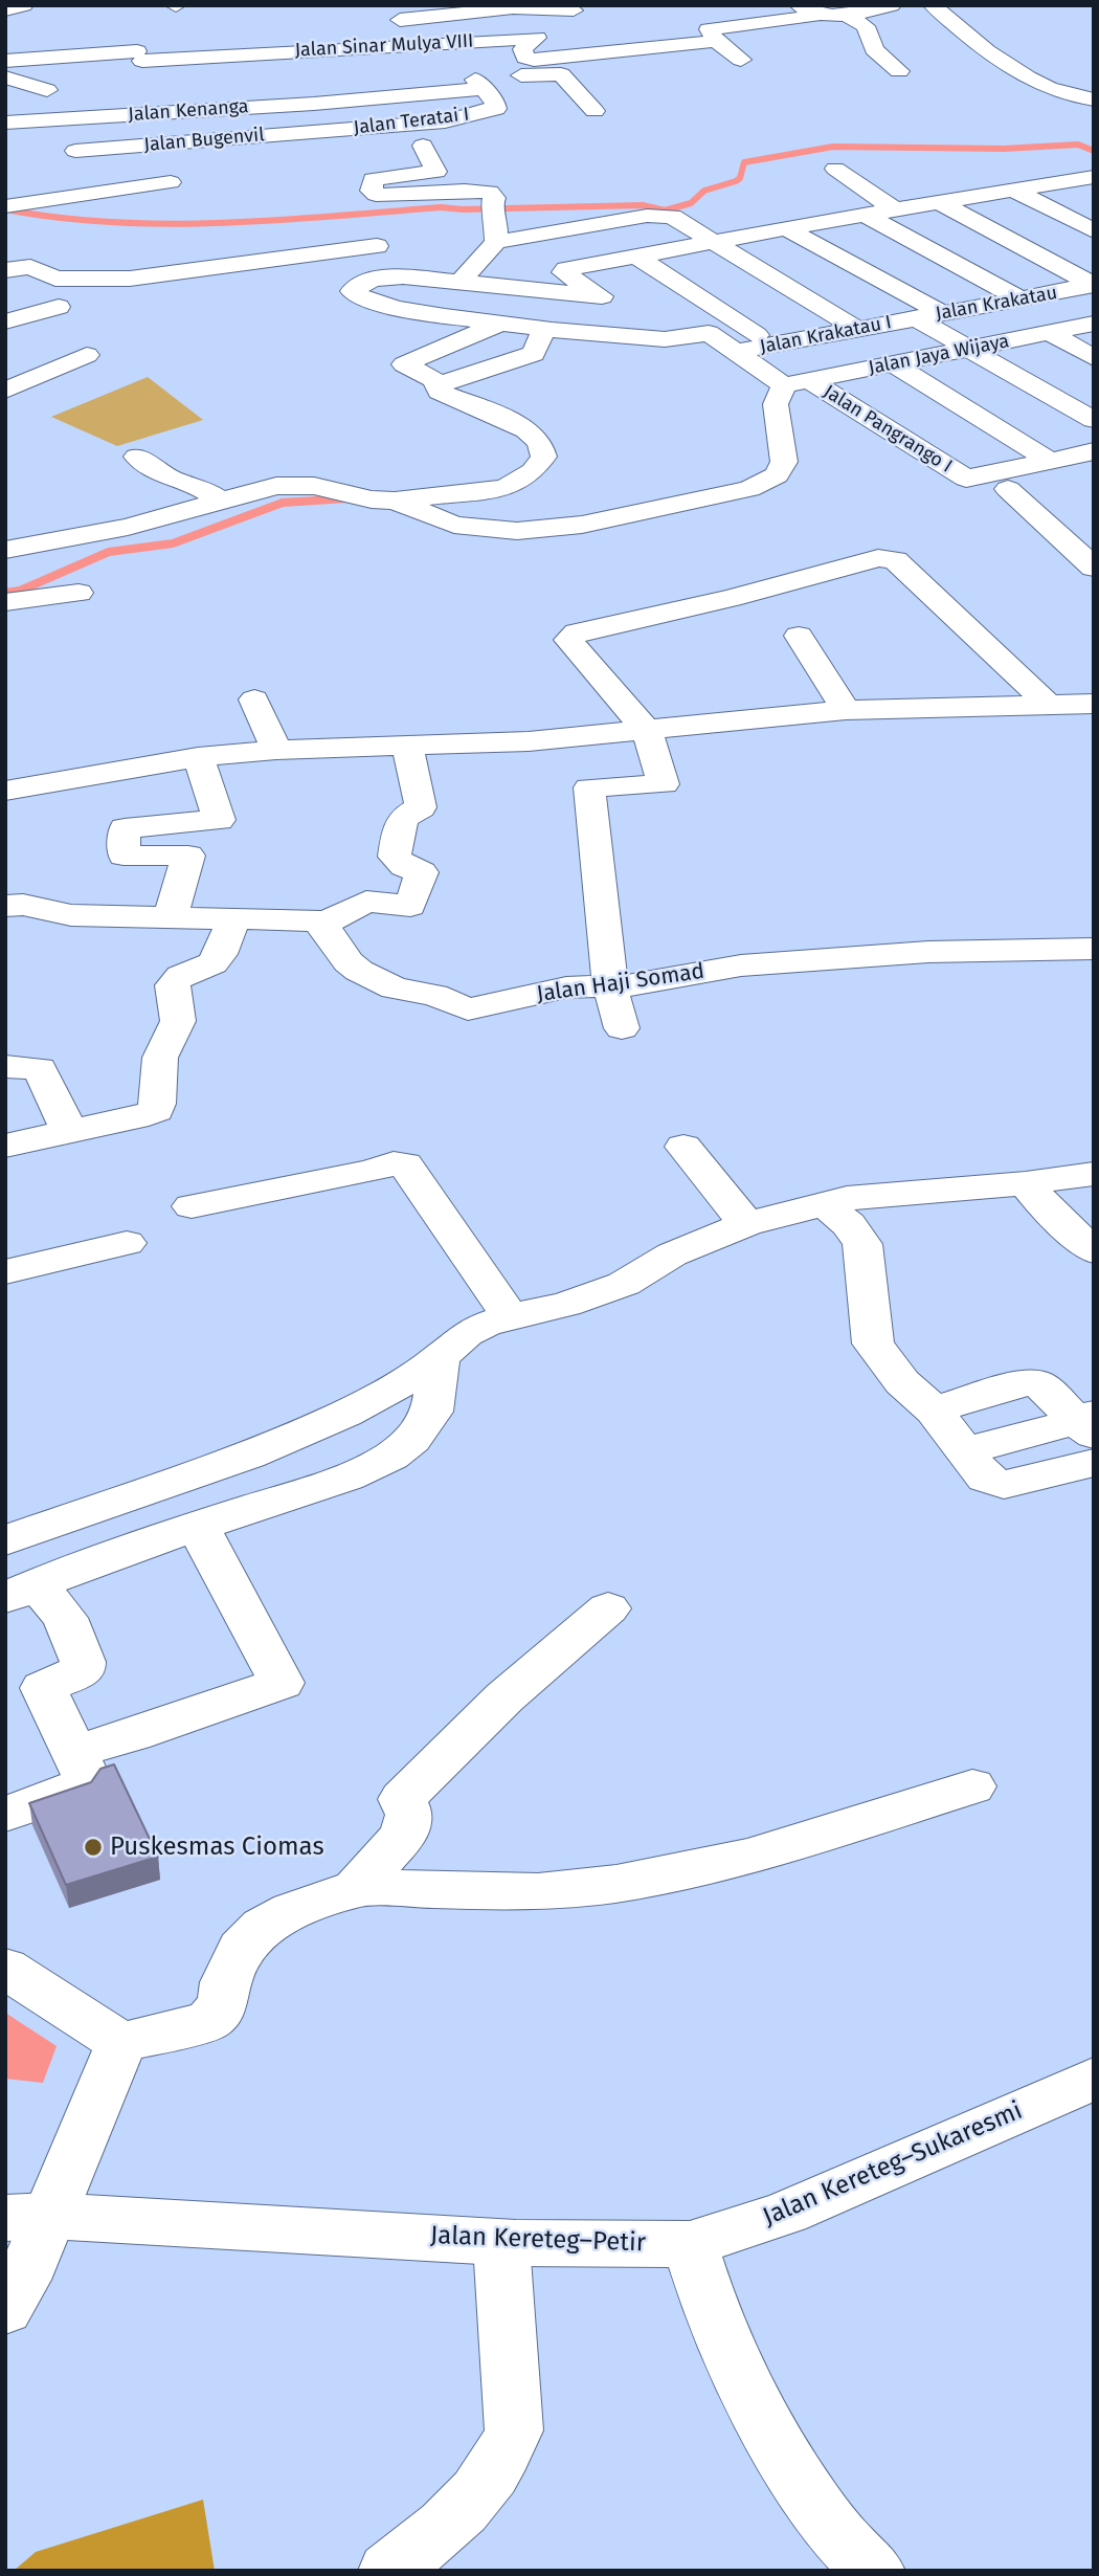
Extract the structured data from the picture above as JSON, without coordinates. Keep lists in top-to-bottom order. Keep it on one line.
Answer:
{"streets":{"street":["Jalan Sinar Mulya VIII","Jalan Kenanga","Jalan Teratai I","Jalan Bugenvil","Jalan Krakatau","Jalan Krakatau I","Jalan Jaya Wijaya","Jalan Pangrango I","Jalan Haji Somad","Jalan Kereteg–Sukaresmi","Jalan Kereteg–Petir"]},"crossings":[["Jalan Kenanga","Jalan Teratai I"],["Jalan Kenanga","Jalan Bugenvil"],["Jalan Teratai I","Jalan Bugenvil"],["Jalan Krakatau","Jalan Krakatau I"],["Jalan Krakatau","Jalan Jaya Wijaya"],["Jalan Krakatau I","Jalan Pangrango I"],["Jalan Jaya Wijaya","Jalan Pangrango I"],["Jalan Kereteg–Sukaresmi","Jalan Kereteg–Petir"]],"places":["Puskesmas Ciomas"]}
